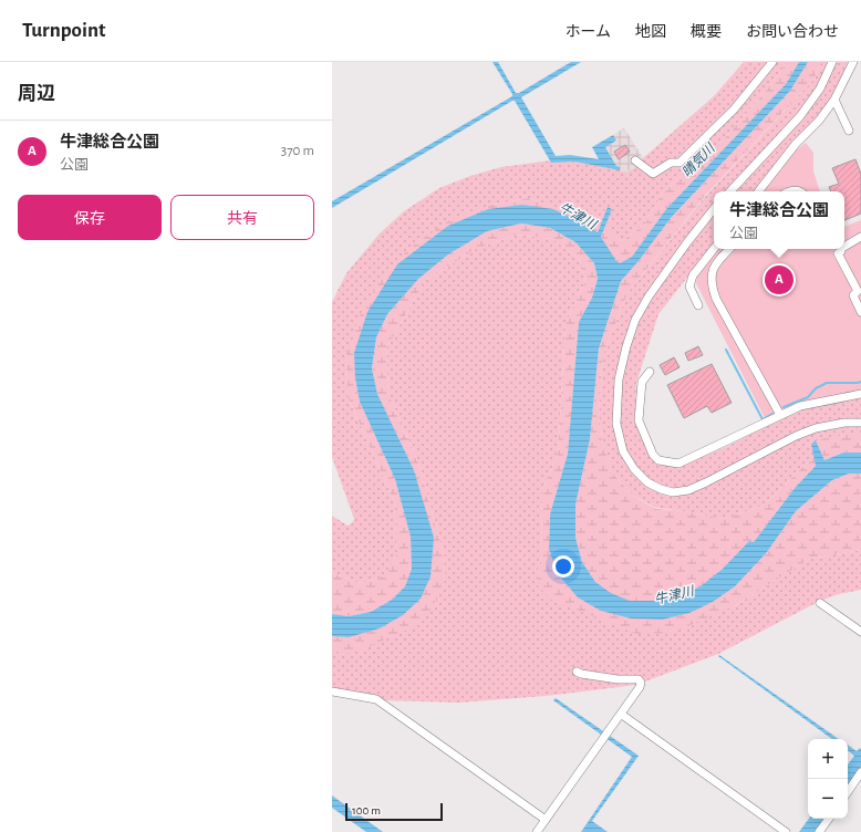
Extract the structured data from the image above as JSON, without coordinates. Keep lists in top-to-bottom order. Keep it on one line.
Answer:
{"water":["晴気川","牛津川"],"scale_bar":"100 m","page":{"header":"Turnpoint","nav":["ホーム","地図","概要","お問い合わせ"],"heading":"周辺","list":[{"mark":"A","name":"牛津総合公園","note":"公園","value":"370 m"}],"buttons":["保存","共有"],"popup":["牛津総合公園","公園"],"pins":"A","map_buttons":["+","−"],"scale":"100 m"}}
